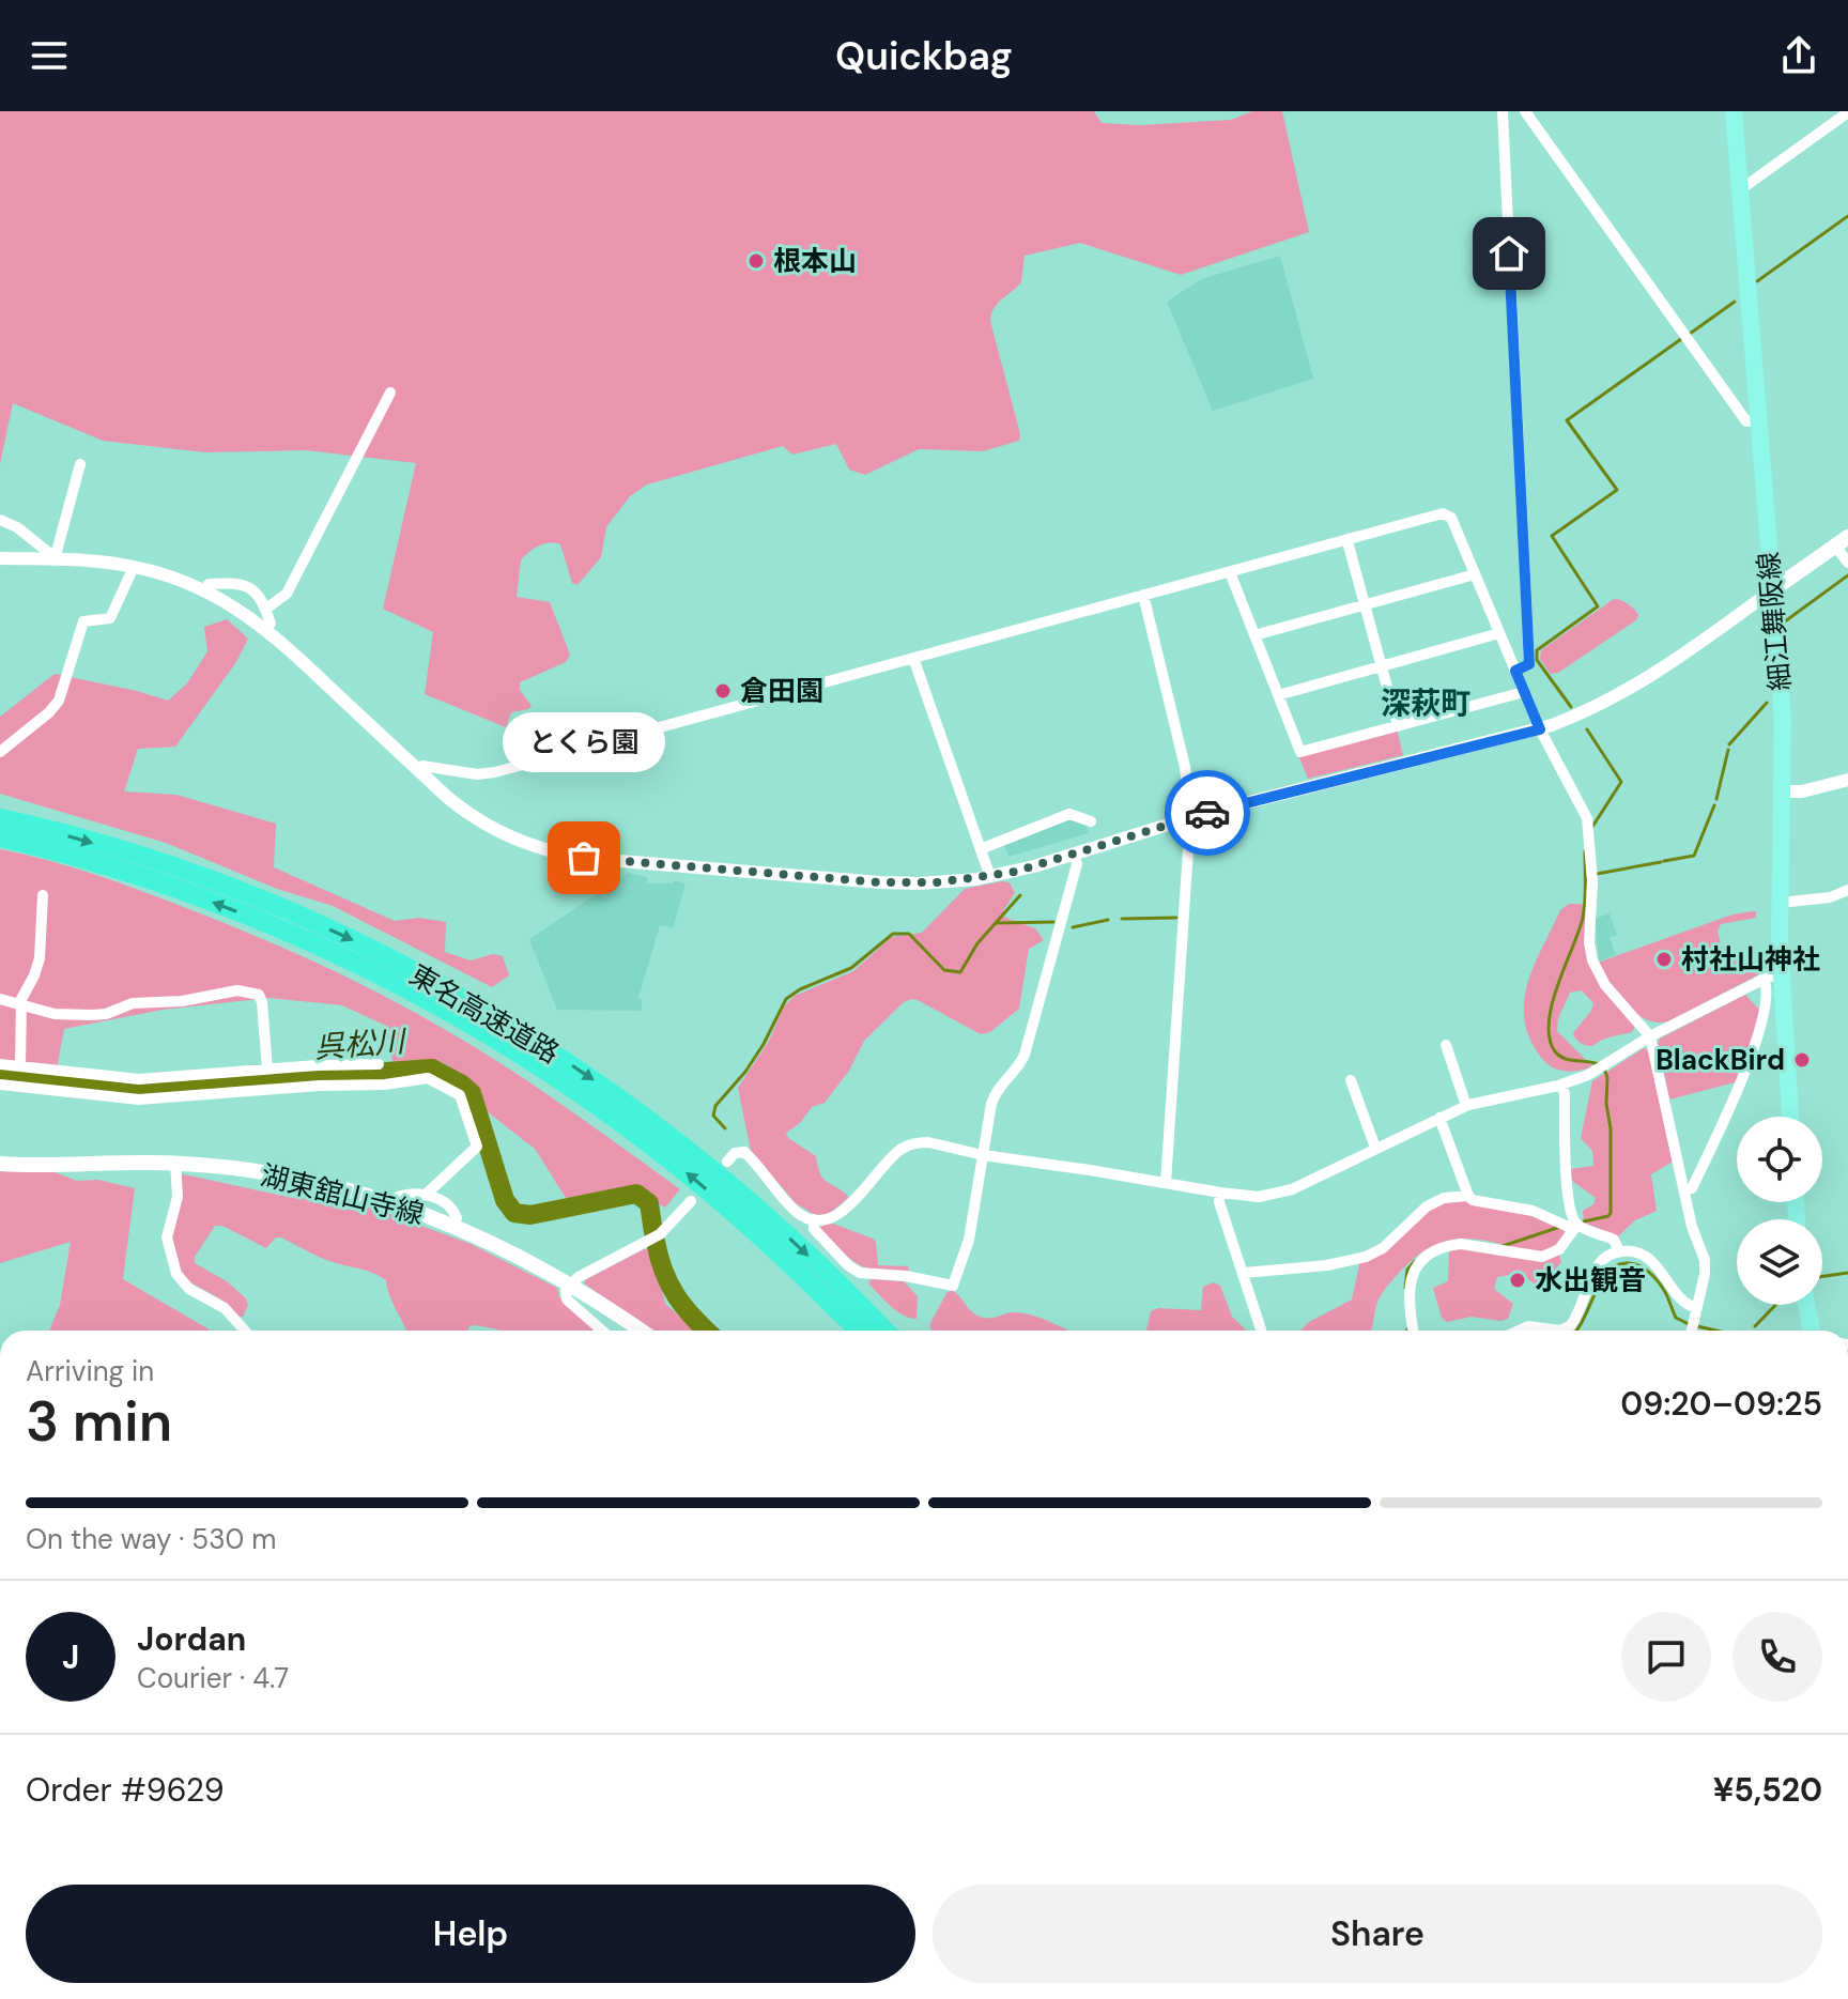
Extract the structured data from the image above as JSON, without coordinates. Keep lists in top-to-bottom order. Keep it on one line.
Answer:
{"streets":{"highway":["東名高速道路"],"main road":["細江舞阪線","湖東舘山寺線"]},"districts":["深萩町"],"water":["呉松川"],"places":["根本山","倉田園","とくら園","村社山神社","BlackBird","水出観音"],"page":{"header":"Quickbag","bubble":"とくら園","heading":["3 min","Arriving in","09:20–09:25"],"panel":["Jordan","Courier · 4.7","Order #9629","¥5,520"],"bar":"On the way · 530 m","round":"J","buttons":["Help","Share"]}}
